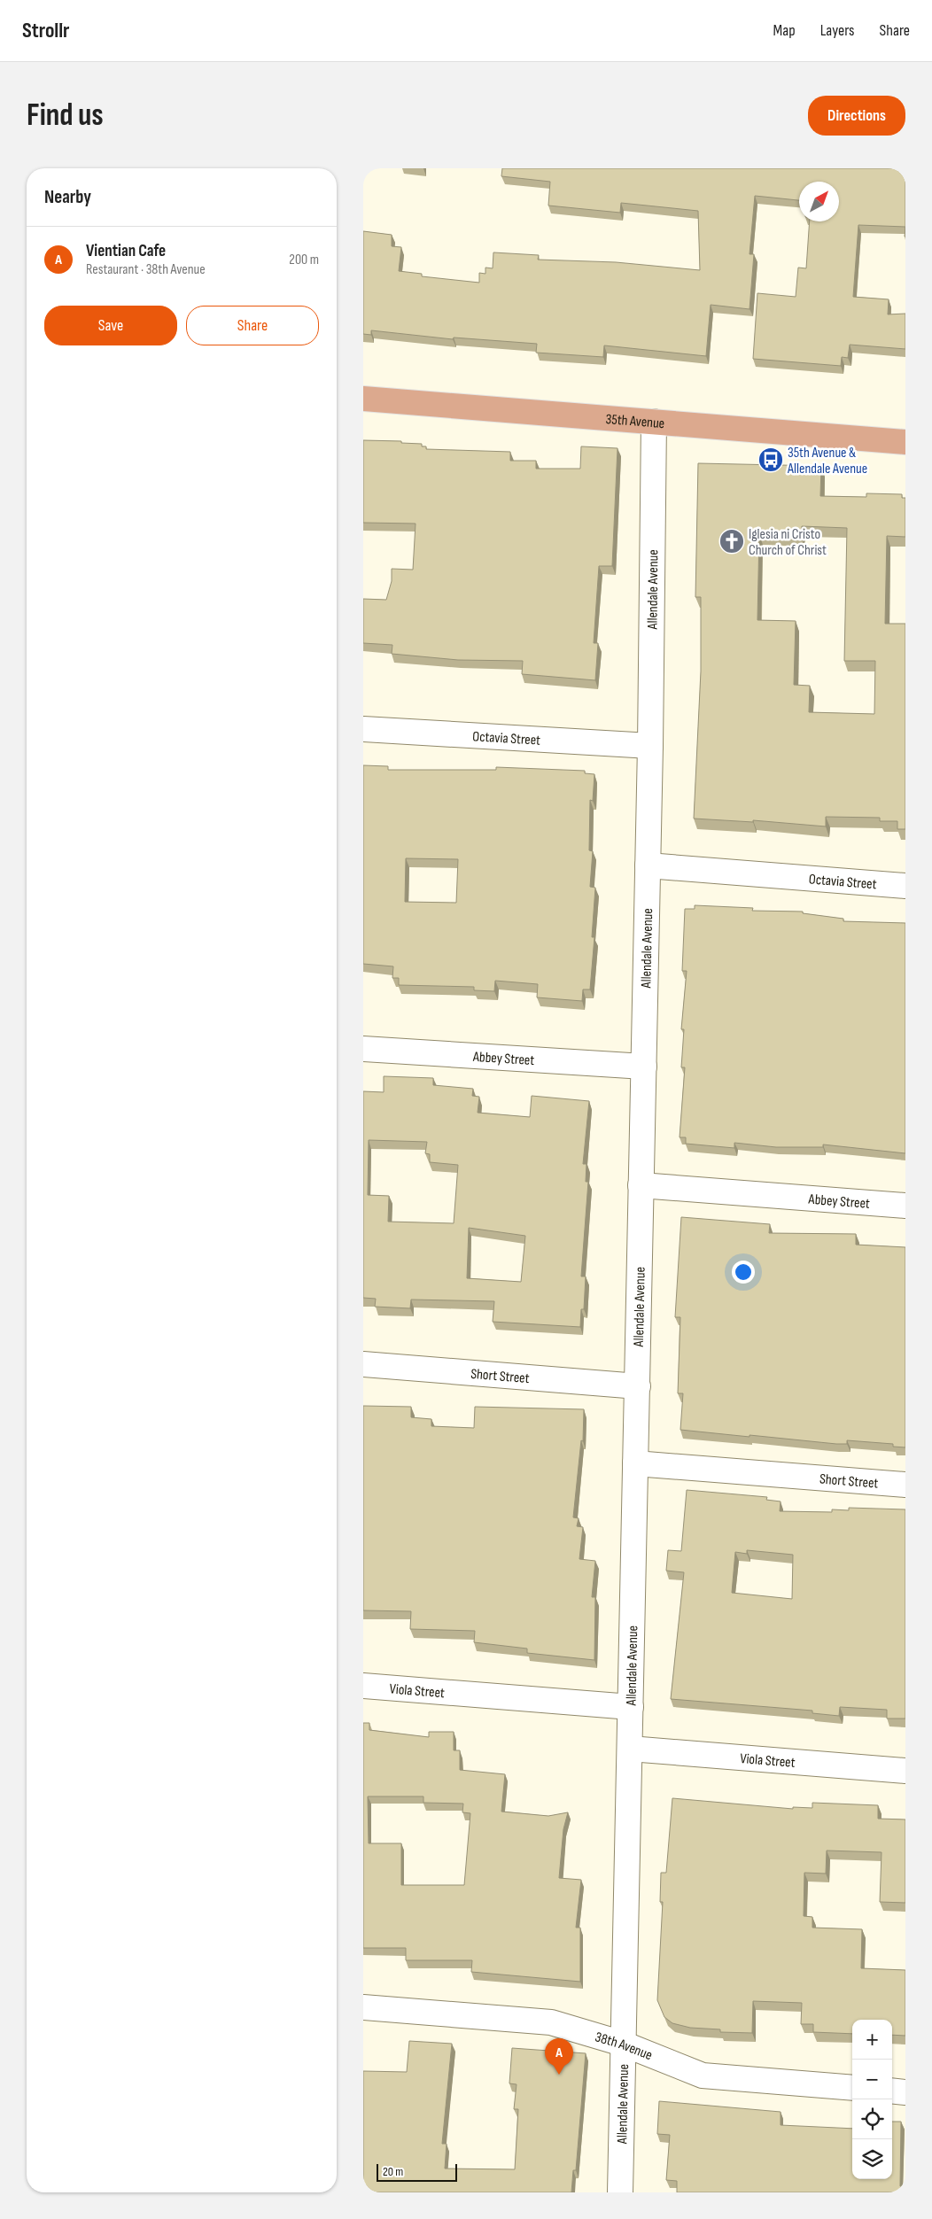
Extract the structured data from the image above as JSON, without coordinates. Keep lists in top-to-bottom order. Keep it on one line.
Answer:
{"streets":{"main road":["35th Avenue"],"street":["Allendale Avenue","Octavia Street","Abbey Street","Short Street","Viola Street","38th Avenue"]},"crossings":[["35th Avenue","Allendale Avenue"],["Allendale Avenue","Octavia Street"],["Allendale Avenue","Abbey Street"],["Allendale Avenue","Short Street"],["Allendale Avenue","Viola Street"],["Allendale Avenue","38th Avenue"]],"places":{"bus stop":["35th Avenue & Allendale Avenue"],"church":["Iglesia ni Cristo Church of Christ"]},"scale_bar":"20 m","north":"top right","page":{"header":"Strollr","nav":["Map","Layers","Share"],"buttons":["Directions",["Save","Share"]],"title":"Find us","heading":"Nearby","list":[{"mark":"A","name":"Vientian Cafe","note":"Restaurant · 38th Avenue","value":"200 m"}],"map_buttons":["+","−"],"pins":"A","scale":"20 m"}}
